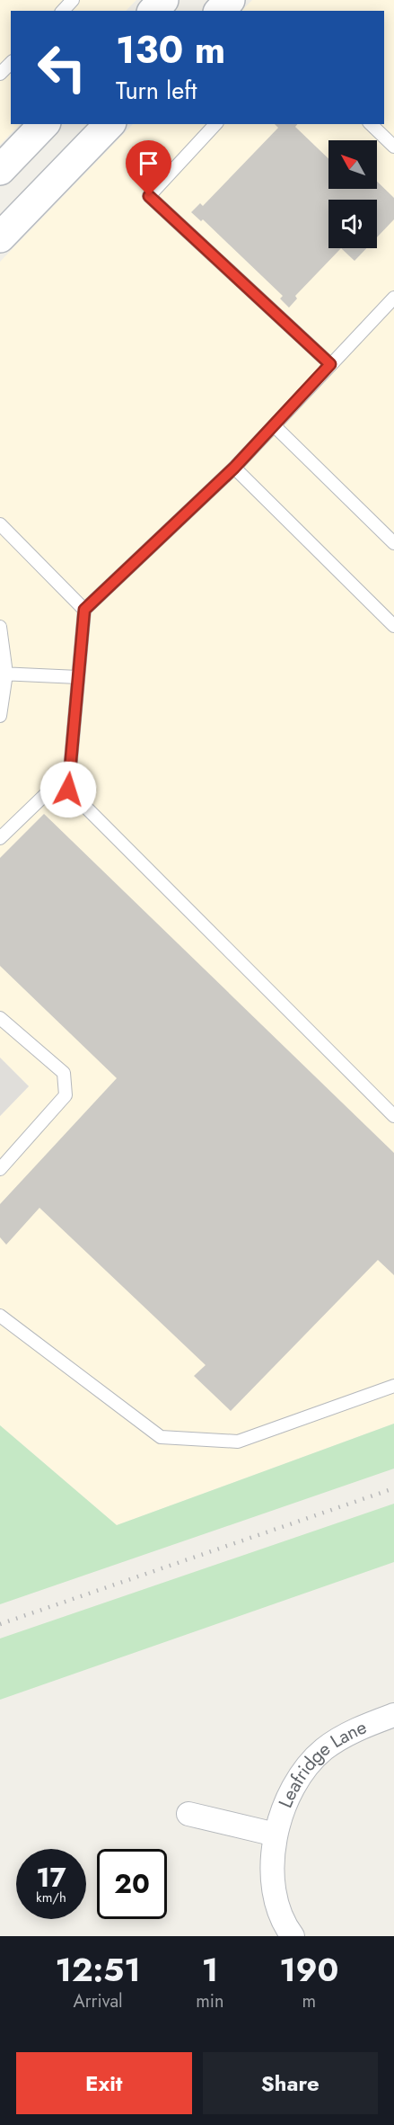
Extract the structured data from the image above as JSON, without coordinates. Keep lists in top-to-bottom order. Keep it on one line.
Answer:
{"streets":{"street":["Leafridge Lane"]},"north":"top left","page":{"turn":["130 m","Turn left"],"speed":"17 km/h","limit":"20","eta":["12:51","Arrival","1","min","190","m"],"buttons":["Exit","Share"]}}
